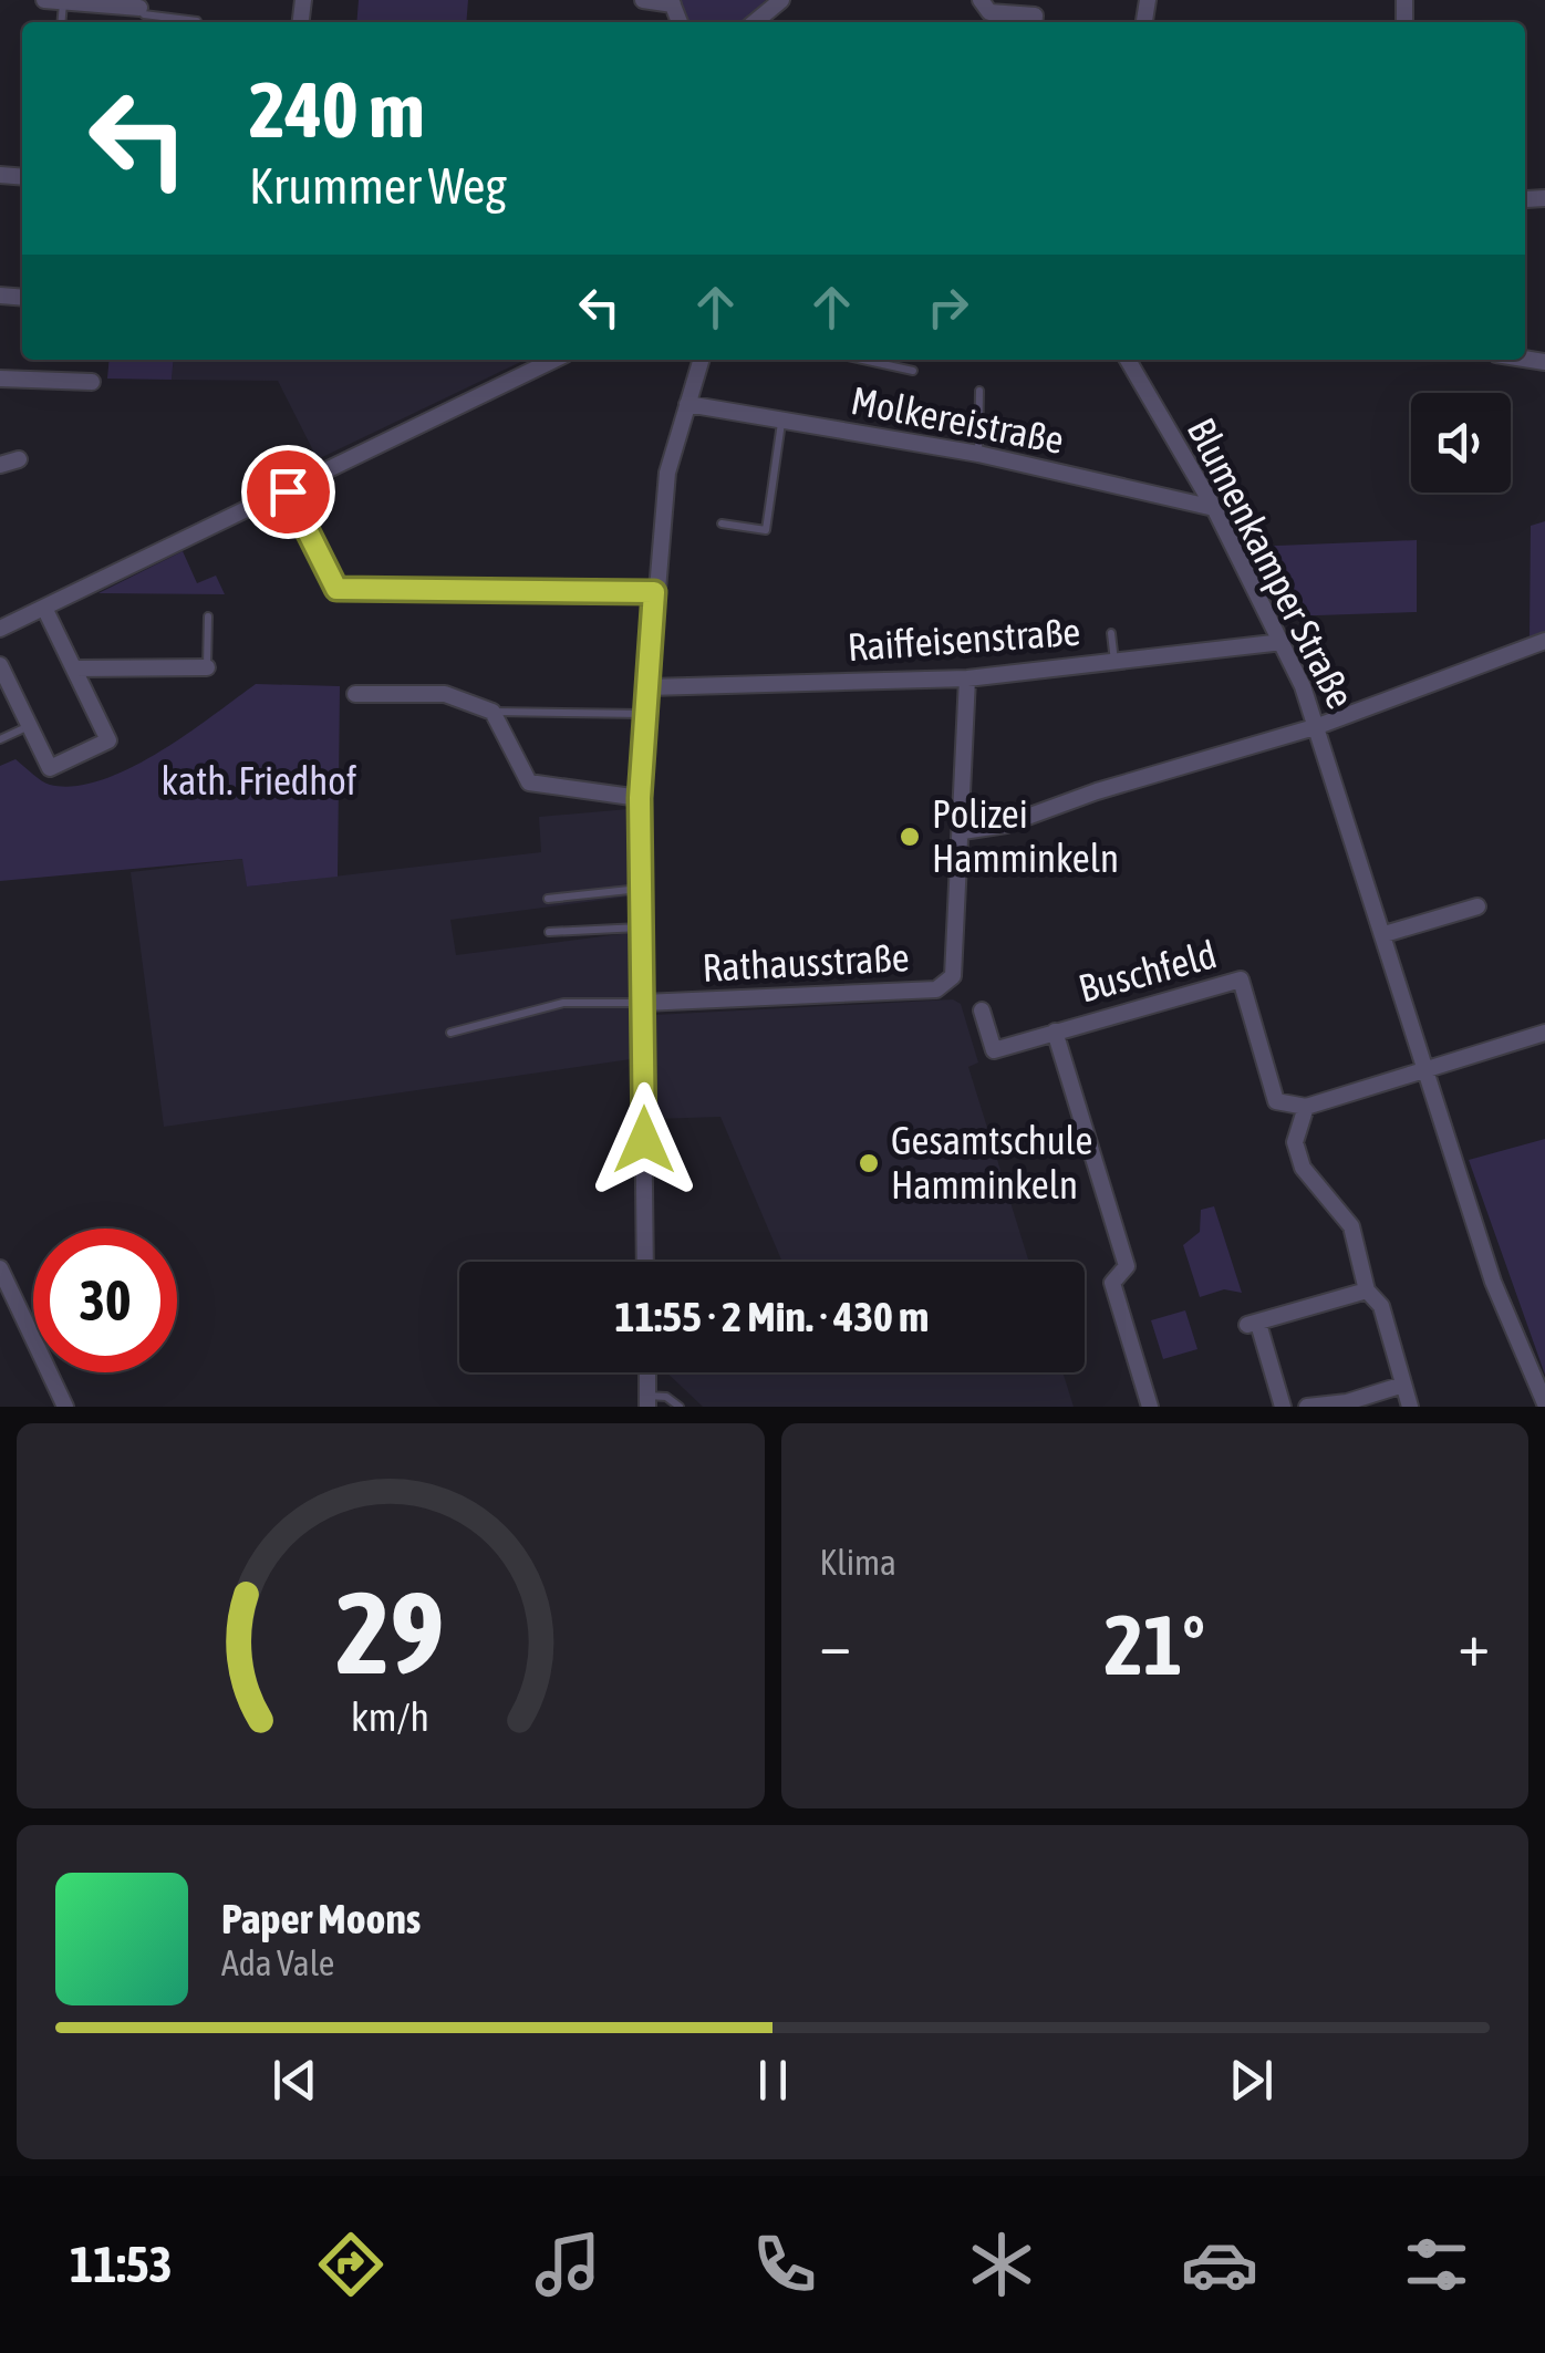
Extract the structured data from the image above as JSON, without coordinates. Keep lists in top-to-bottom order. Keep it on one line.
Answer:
{"streets":{"street":["Molkereistraße","Blumenkamper Straße","Raiffeisenstraße","Rathausstraße","Buschfeld"]},"crossings":[["Molkereistraße","Blumenkamper Straße"],["Blumenkamper Straße","Raiffeisenstraße"],["Raiffeisenstraße","Rathausstraße"]],"parks":["kath. Friedhof"],"places":["Polizei Hamminkeln","Gesamtschule Hamminkeln"],"page":{"turn":["240 m","Krummer Weg"],"limit":"30","trip":"11:55 · 2 Min. · 430 m","tile":"Klima","heat":["−","21°","+"],"song":["Paper Moons","Ada Vale"],"tabs":"11:53","gauge":["29","km/h"]}}
